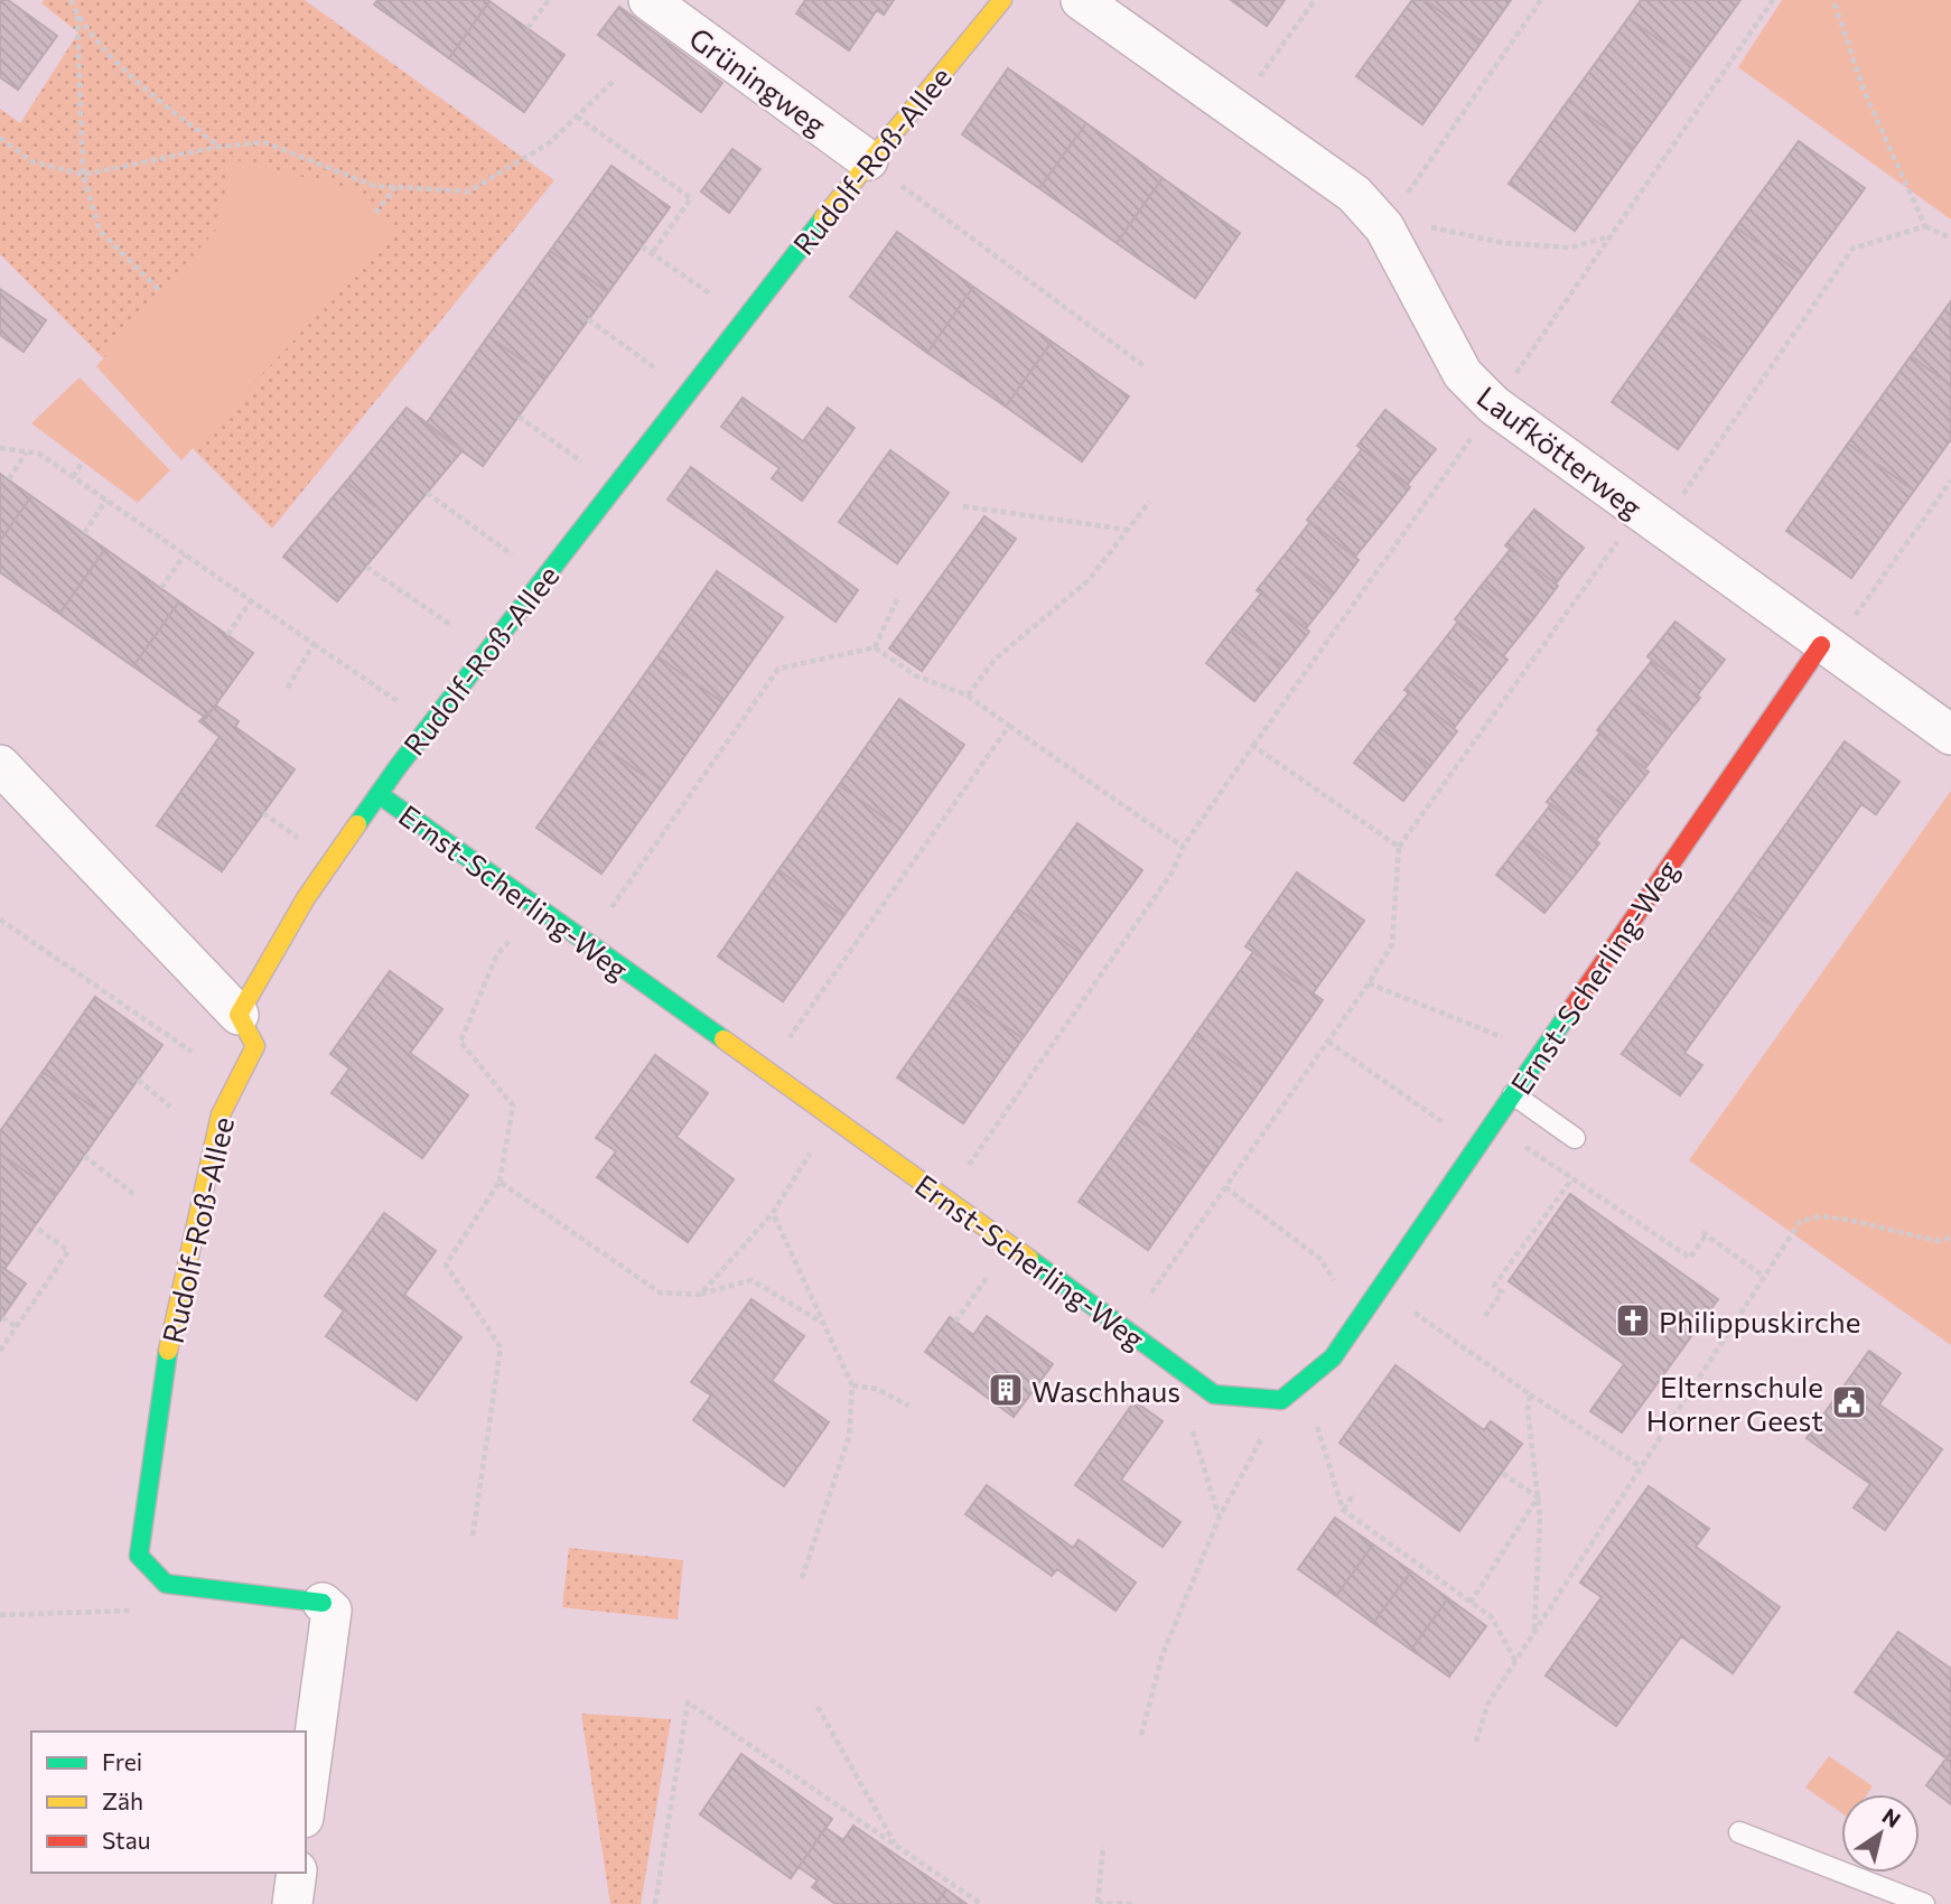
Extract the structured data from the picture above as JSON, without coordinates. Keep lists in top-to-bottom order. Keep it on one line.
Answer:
{"streets":{"street":["Grüningweg","Rudolf-Roß-Allee","Laufkötterweg","Ernst-Scherling-Weg"]},"crossings":[["Grüningweg","Rudolf-Roß-Allee"],["Rudolf-Roß-Allee","Ernst-Scherling-Weg"],["Laufkötterweg","Ernst-Scherling-Weg"]],"places":{"church":["Philippuskirche"],"building":["Waschhaus"],"public building":["Elternschule Horner Geest"]},"legend":["Frei","Zäh","Stau"],"north":"top right"}
